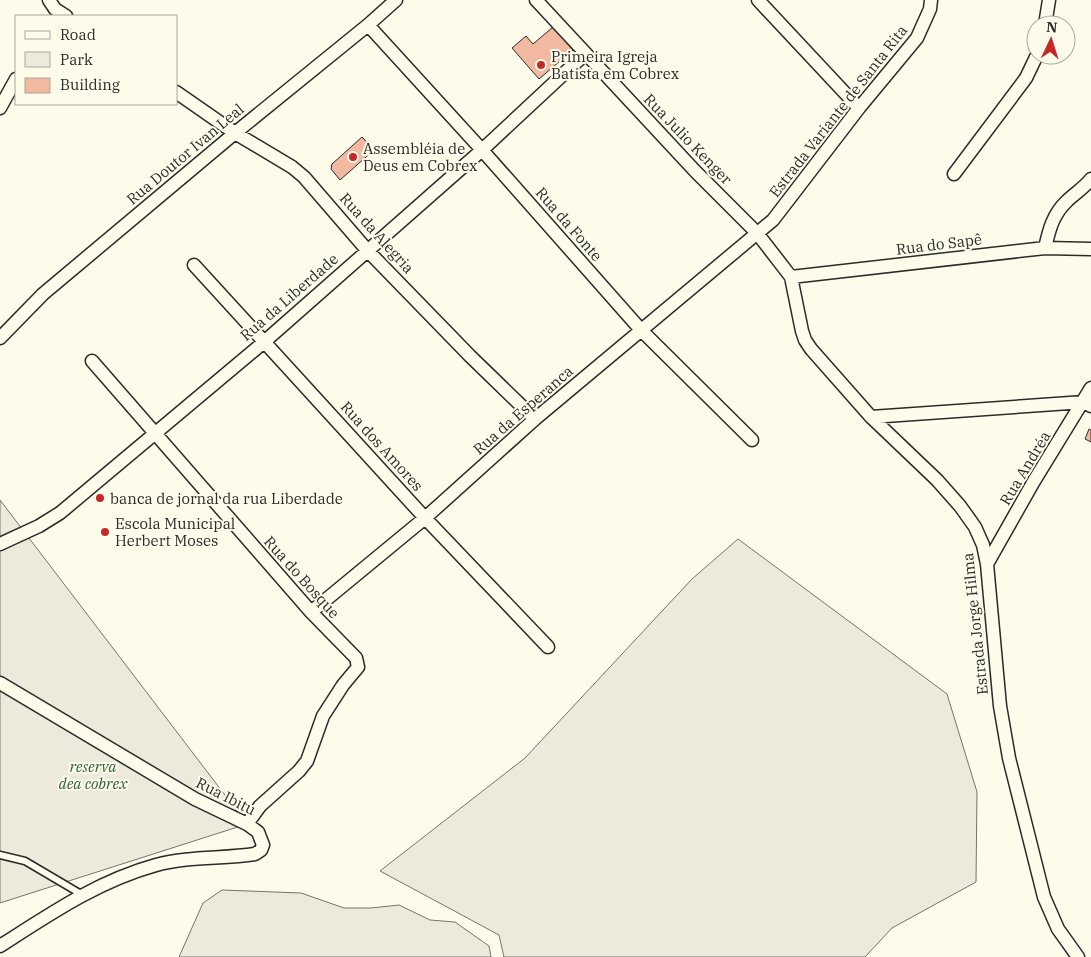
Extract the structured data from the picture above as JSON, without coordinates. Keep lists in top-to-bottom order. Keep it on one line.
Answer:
{"streets":{"street":["Estrada Variante de Santa Rita","Rua Julio Kenger","Rua Doutor Ivan Leal","Rua da Fonte","Rua da Alegria","Rua do Sapê","Rua da Liberdade","Rua da Esperanca","Rua dos Amores","Rua Andréa","Rua do Bosque","Estrada Jorge Hilma","Rua Ibitu"]},"crossings":[["Estrada Variante de Santa Rita","Rua Julio Kenger"],["Estrada Variante de Santa Rita","Rua da Esperanca"],["Estrada Variante de Santa Rita","Estrada Jorge Hilma"],["Rua Julio Kenger","Rua da Liberdade"],["Rua Julio Kenger","Rua da Esperanca"],["Rua Julio Kenger","Estrada Jorge Hilma"],["Rua Doutor Ivan Leal","Rua da Fonte"],["Rua Doutor Ivan Leal","Rua da Alegria"],["Rua da Fonte","Rua da Liberdade"],["Rua da Fonte","Rua da Esperanca"],["Rua da Alegria","Rua da Liberdade"],["Rua da Alegria","Rua da Esperanca"],["Rua do Sapê","Estrada Jorge Hilma"],["Rua da Liberdade","Rua dos Amores"],["Rua da Liberdade","Rua do Bosque"],["Rua da Esperanca","Rua dos Amores"],["Rua da Esperanca","Rua do Bosque"],["Rua da Esperanca","Estrada Jorge Hilma"],["Rua Andréa","Estrada Jorge Hilma"],["Rua do Bosque","Rua Ibitu"]],"parks":["reserva dea cobrex"],"places":["Primeira Igreja Batista em Cobrex","Assembléia de Deus em Cobrex","banca de jornal da rua Liberdade","Escola Municipal Herbert Moses"],"legend":["Road","Park","Building"],"north":"top"}
